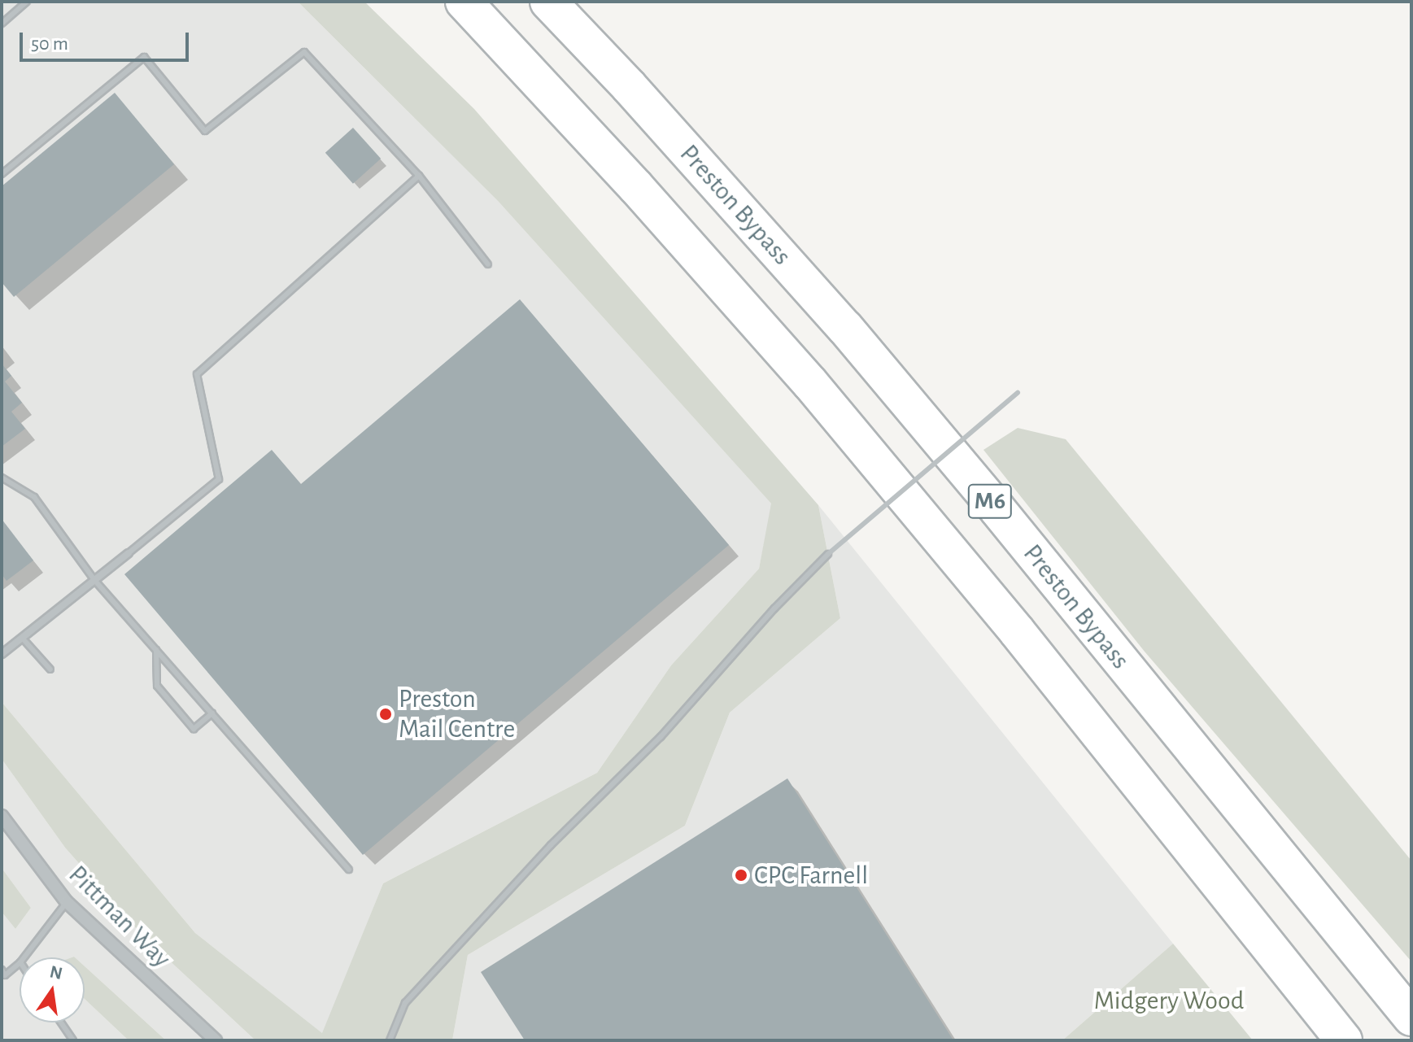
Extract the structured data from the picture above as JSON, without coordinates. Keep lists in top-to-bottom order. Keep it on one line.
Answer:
{"streets":{"highway":["Preston Bypass","M6"],"street":["Pittman Way"]},"parks":["Midgery Wood"],"places":["Preston Mail Centre","CPC Farnell"],"scale_bar":"50 m","north":"top"}
